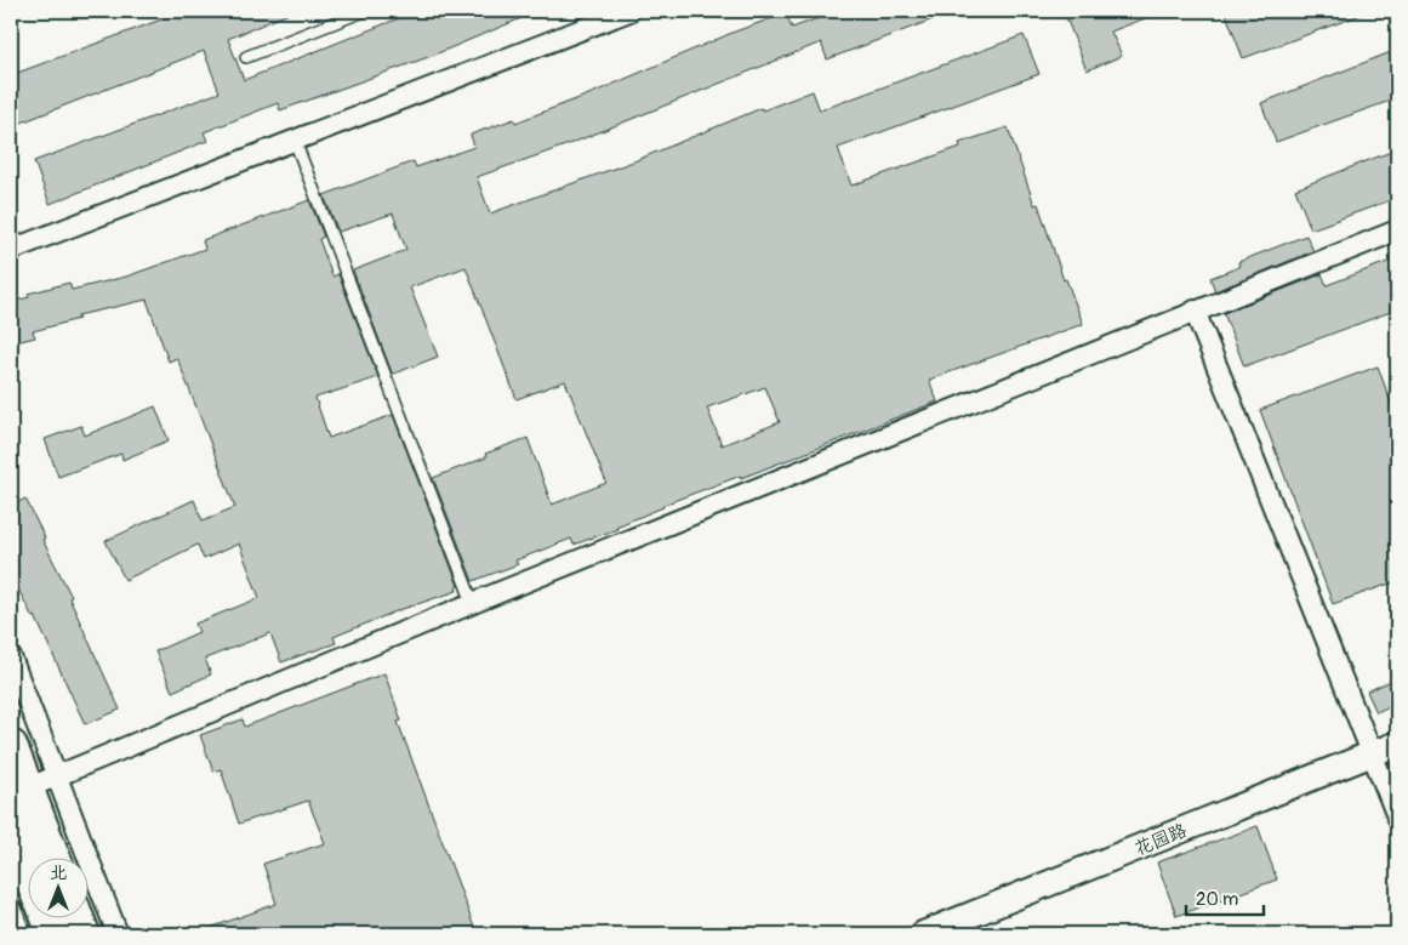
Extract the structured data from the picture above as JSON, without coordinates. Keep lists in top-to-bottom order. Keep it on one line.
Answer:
{"streets":{"street":["花园路"]},"scale_bar":"20 m","north":"top"}
